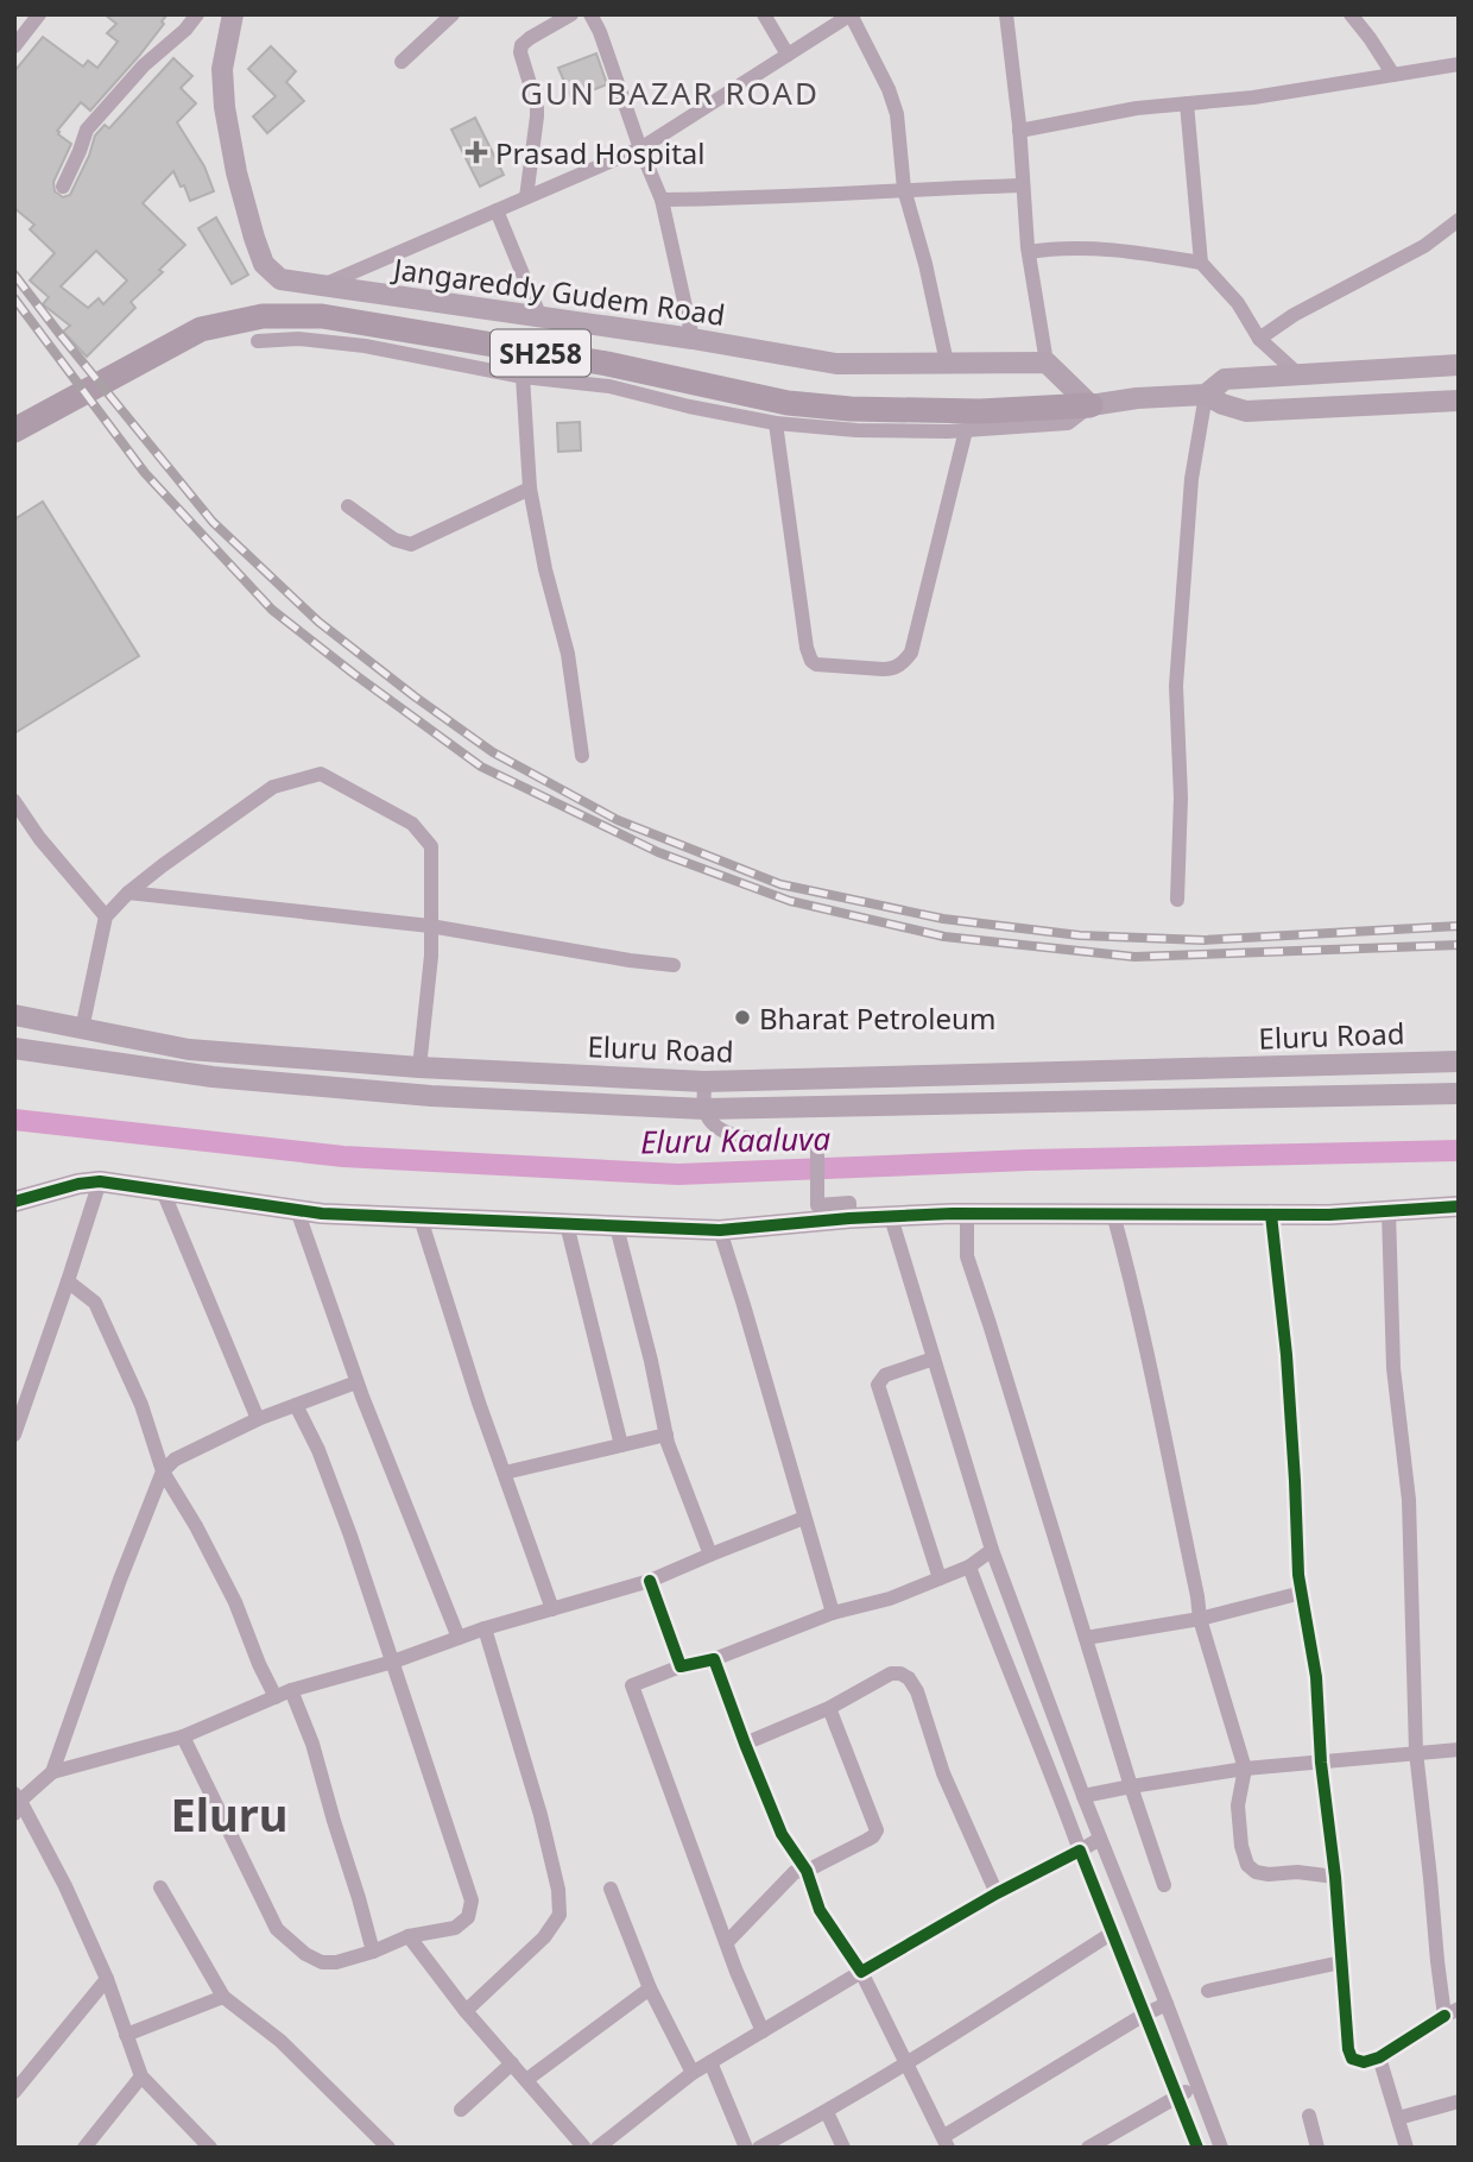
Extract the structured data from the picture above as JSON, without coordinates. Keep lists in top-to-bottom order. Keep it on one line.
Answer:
{"streets":{"main road":["Jangareddy Gudem Road","SH258","Eluru Road"]},"districts":["GUN BAZAR ROAD","Eluru"],"water":["Eluru Kaaluva"],"places":{"health":["Prasad Hospital"],"other":["Bharat Petroleum"]}}
